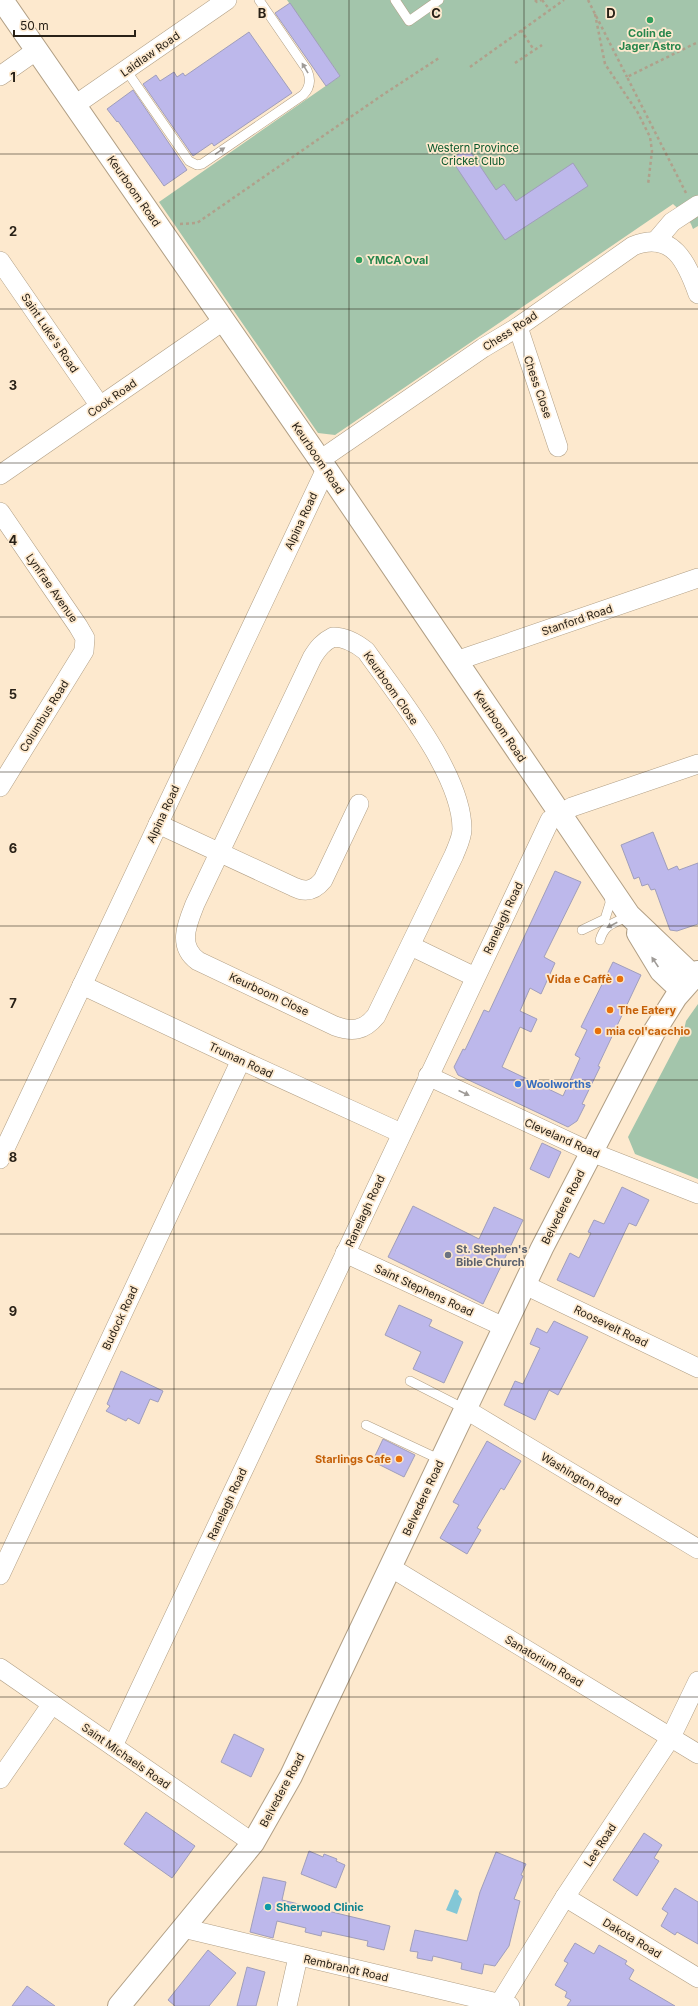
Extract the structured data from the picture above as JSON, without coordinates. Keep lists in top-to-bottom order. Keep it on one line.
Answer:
{"streets":{"main road":["Keurboom Road","Belvedere Road"],"street":["Laidlaw Road","Chess Road","Saint Luke's Road","Chess Close","Cook Road","Alpina Road","Lynfrae Avenue","Stanford Road","Keurboom Close","Columbus Road","Ranelagh Road","Truman Road","Cleveland Road","Saint Stephens Road","Budock Road","Roosevelt Road","Washington Road","Sanatorium Road","Saint Michaels Road","Lee Road","Dakota Road","Rembrandt Road"]},"crossings":[["Laidlaw Road","Keurboom Road"],["Keurboom Road","Chess Road"],["Keurboom Road","Cook Road"],["Keurboom Road","Alpina Road"],["Keurboom Road","Stanford Road"],["Keurboom Road","Ranelagh Road"],["Keurboom Road","Belvedere Road"],["Chess Road","Chess Close"],["Chess Road","Alpina Road"],["Saint Luke's Road","Cook Road"],["Alpina Road","Truman Road"],["Lynfrae Avenue","Columbus Road"],["Ranelagh Road","Truman Road"],["Ranelagh Road","Cleveland Road"],["Ranelagh Road","Saint Stephens Road"],["Ranelagh Road","Saint Michaels Road"],["Truman Road","Budock Road"],["Cleveland Road","Belvedere Road"],["Belvedere Road","Saint Stephens Road"],["Belvedere Road","Roosevelt Road"],["Belvedere Road","Washington Road"],["Belvedere Road","Sanatorium Road"],["Belvedere Road","Saint Michaels Road"],["Belvedere Road","Rembrandt Road"],["Sanatorium Road","Lee Road"],["Lee Road","Dakota Road"],["Lee Road","Rembrandt Road"]],"one_way":["Cleveland Road"],"parks":["Western Province Cricket Club"],"places":["Colin de Jager Astro","YMCA Oval","Vida e Caffè","The Eatery","mia col'cacchio","Woolworths","St. Stephen's Bible Church","Starlings Cafe","Sherwood Clinic"],"scale_bar":"50 m","grid":{"columns":["B","C","D"],"rows":["1","2","3","4","5","6","7","8","9"]}}
